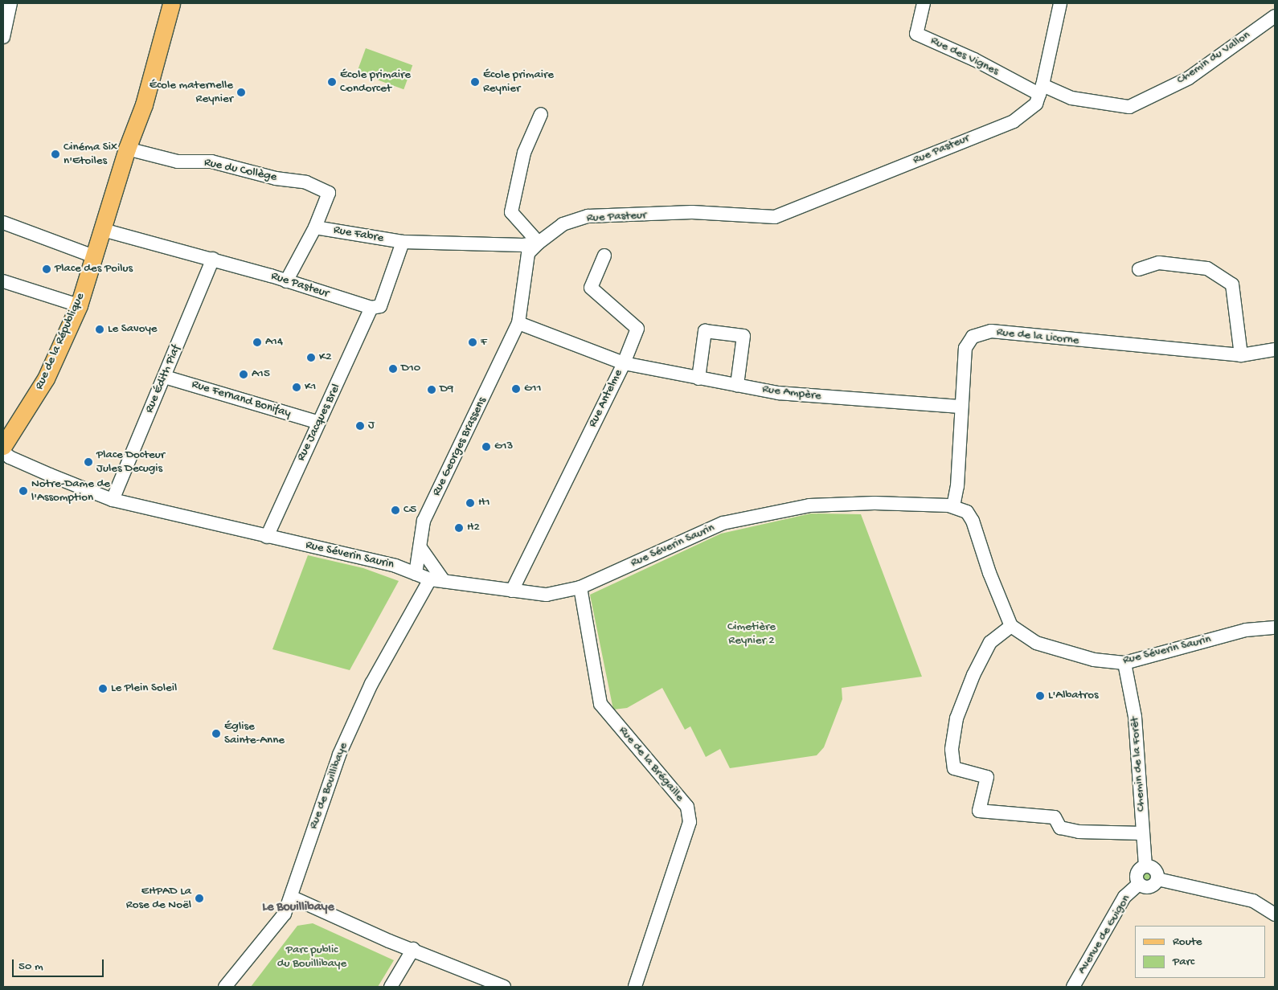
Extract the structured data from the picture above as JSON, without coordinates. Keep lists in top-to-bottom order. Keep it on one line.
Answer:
{"streets":{"main road":["Rue de la République"],"street":["Rue des Vignes","Chemin du Vallon","Rue Pasteur","Rue du Collège","Rue Fabre","Rue de la Licorne","Rue Édith Piaf","Rue Ampère","Rue Antelme","Rue Fernand Bonifay","Rue Jacques Brel","Rue Georges Brassens","Rue Séverin Saurin","Rue de la Brégaille","Chemin de la Forêt","Rue de Bouillibaye","Avenue de Guigon"]},"crossings":[["Rue des Vignes","Chemin du Vallon"],["Rue des Vignes","Rue Pasteur"],["Chemin du Vallon","Rue Pasteur"],["Rue Pasteur","Rue Fabre"],["Rue Pasteur","Rue de la République"],["Rue Pasteur","Rue Édith Piaf"],["Rue Pasteur","Rue Jacques Brel"],["Rue du Collège","Rue Fabre"],["Rue du Collège","Rue de la République"],["Rue de la Licorne","Rue Ampère"],["Rue de la Licorne","Rue Séverin Saurin"],["Rue Édith Piaf","Rue Fernand Bonifay"],["Rue Édith Piaf","Rue Séverin Saurin"],["Rue Ampère","Rue Antelme"],["Rue Antelme","Rue Georges Brassens"],["Rue Antelme","Rue Séverin Saurin"],["Rue Fernand Bonifay","Rue Jacques Brel"],["Rue Jacques Brel","Rue Séverin Saurin"],["Rue Georges Brassens","Rue Séverin Saurin"],["Rue Séverin Saurin","Rue de la Brégaille"],["Rue Séverin Saurin","Chemin de la Forêt"],["Rue Séverin Saurin","Rue de Bouillibaye"],["Chemin de la Forêt","Avenue de Guigon"]],"districts":["Le Bouillibaye"],"parks":["Cimetière Reynier 2","Parc public du Bouillibaye"],"places":["École primaire Condorcet","École primaire Reynier","École maternelle Reynier","Cinéma Six n'Etoiles","Place des Poilus","Le Savoye","A14","F","K2","D10","A15","K1","G11","D9","J","G13","Place Docteur Jules Decugis","Notre-Dame de l'Assomption","H1","C5","H2","Le Plein Soleil","L'Albatros","Église Sainte-Anne","EHPAD La Rose de Noël"],"legend":["Route","Parc"],"scale_bar":"50 m"}
